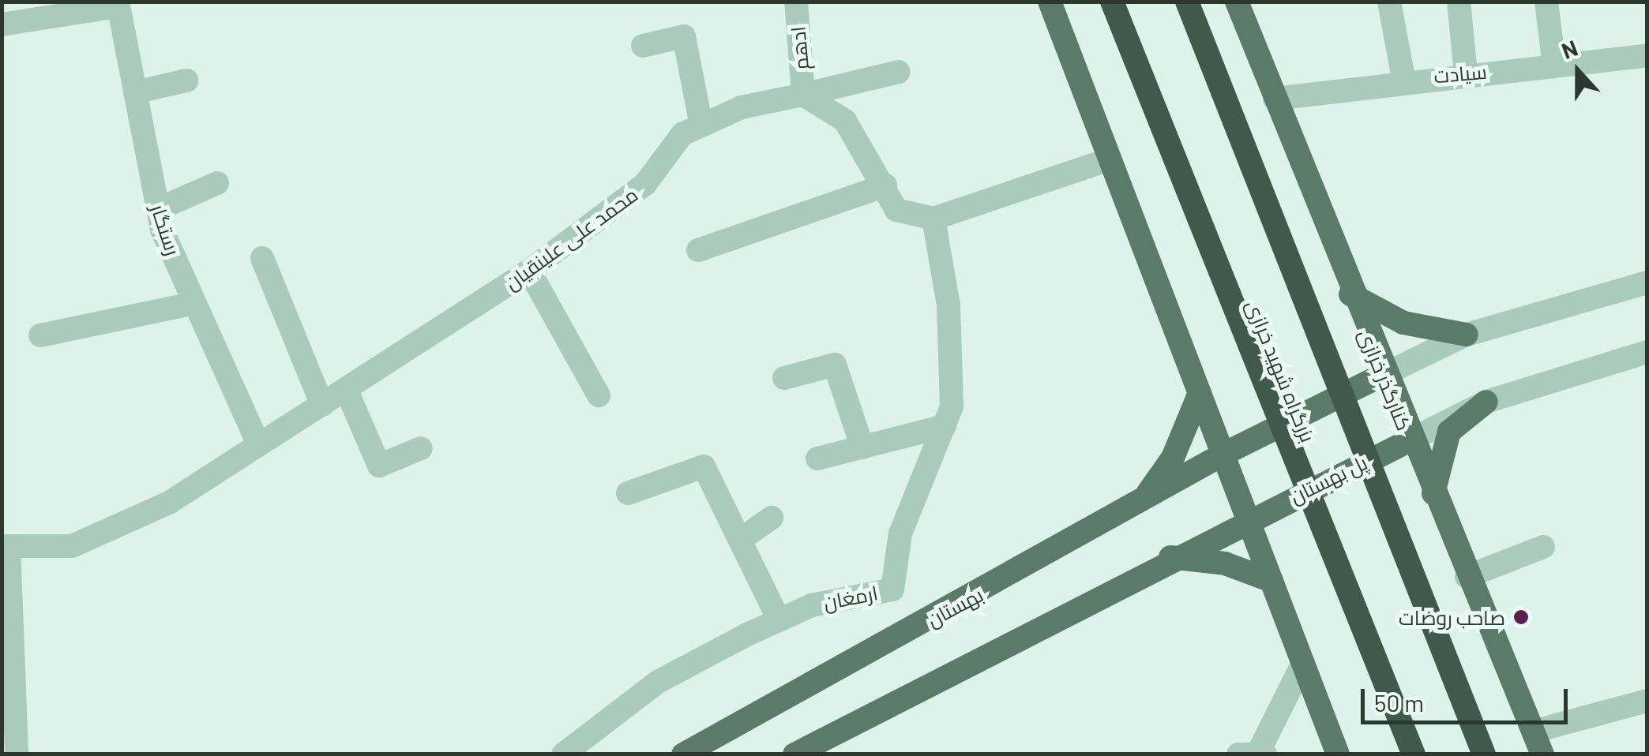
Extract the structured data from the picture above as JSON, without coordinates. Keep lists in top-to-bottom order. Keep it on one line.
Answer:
{"streets":{"highway":["بزرگراه شهید خرازی"],"main road":["کنارگذر خرازی","پل بهستان","بهستان"],"street":["ادهم","سیادت","رستگار","محمد علی علینقیان","ارمغان"]},"crossings":[["ادهم","محمد علی علینقیان"],["سیادت","کنارگذر خرازی"],["رستگار","محمد علی علینقیان"],["کنارگذر خرازی","پل بهستان"]],"places":["صاحب روضات"],"scale_bar":"50 m","north":"top"}
